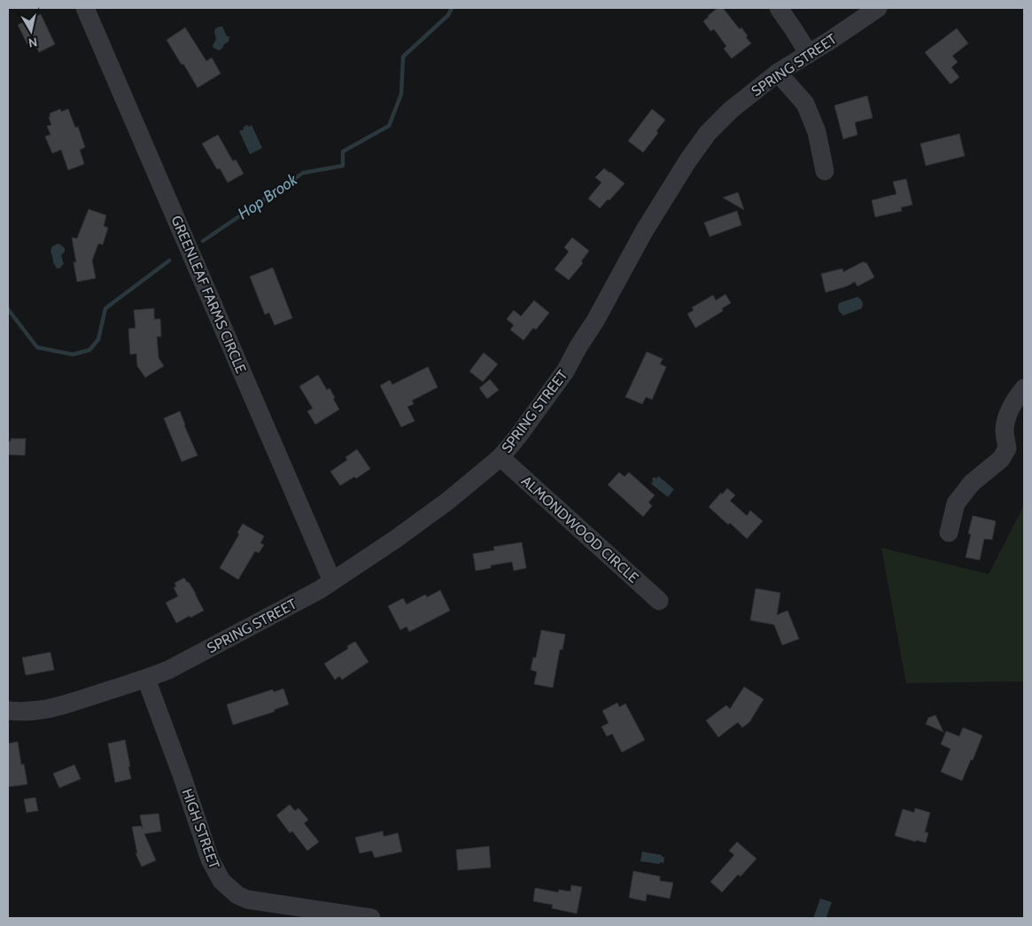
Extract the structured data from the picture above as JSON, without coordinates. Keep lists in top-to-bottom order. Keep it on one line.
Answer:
{"streets":{"street":["SPRING STREET","GREENLEAF FARMS CIRCLE","ALMONDWOOD CIRCLE","HIGH STREET"]},"crossings":[["SPRING STREET","GREENLEAF FARMS CIRCLE"],["SPRING STREET","ALMONDWOOD CIRCLE"],["SPRING STREET","HIGH STREET"]],"water":["Hop Brook"],"north":"bottom"}
